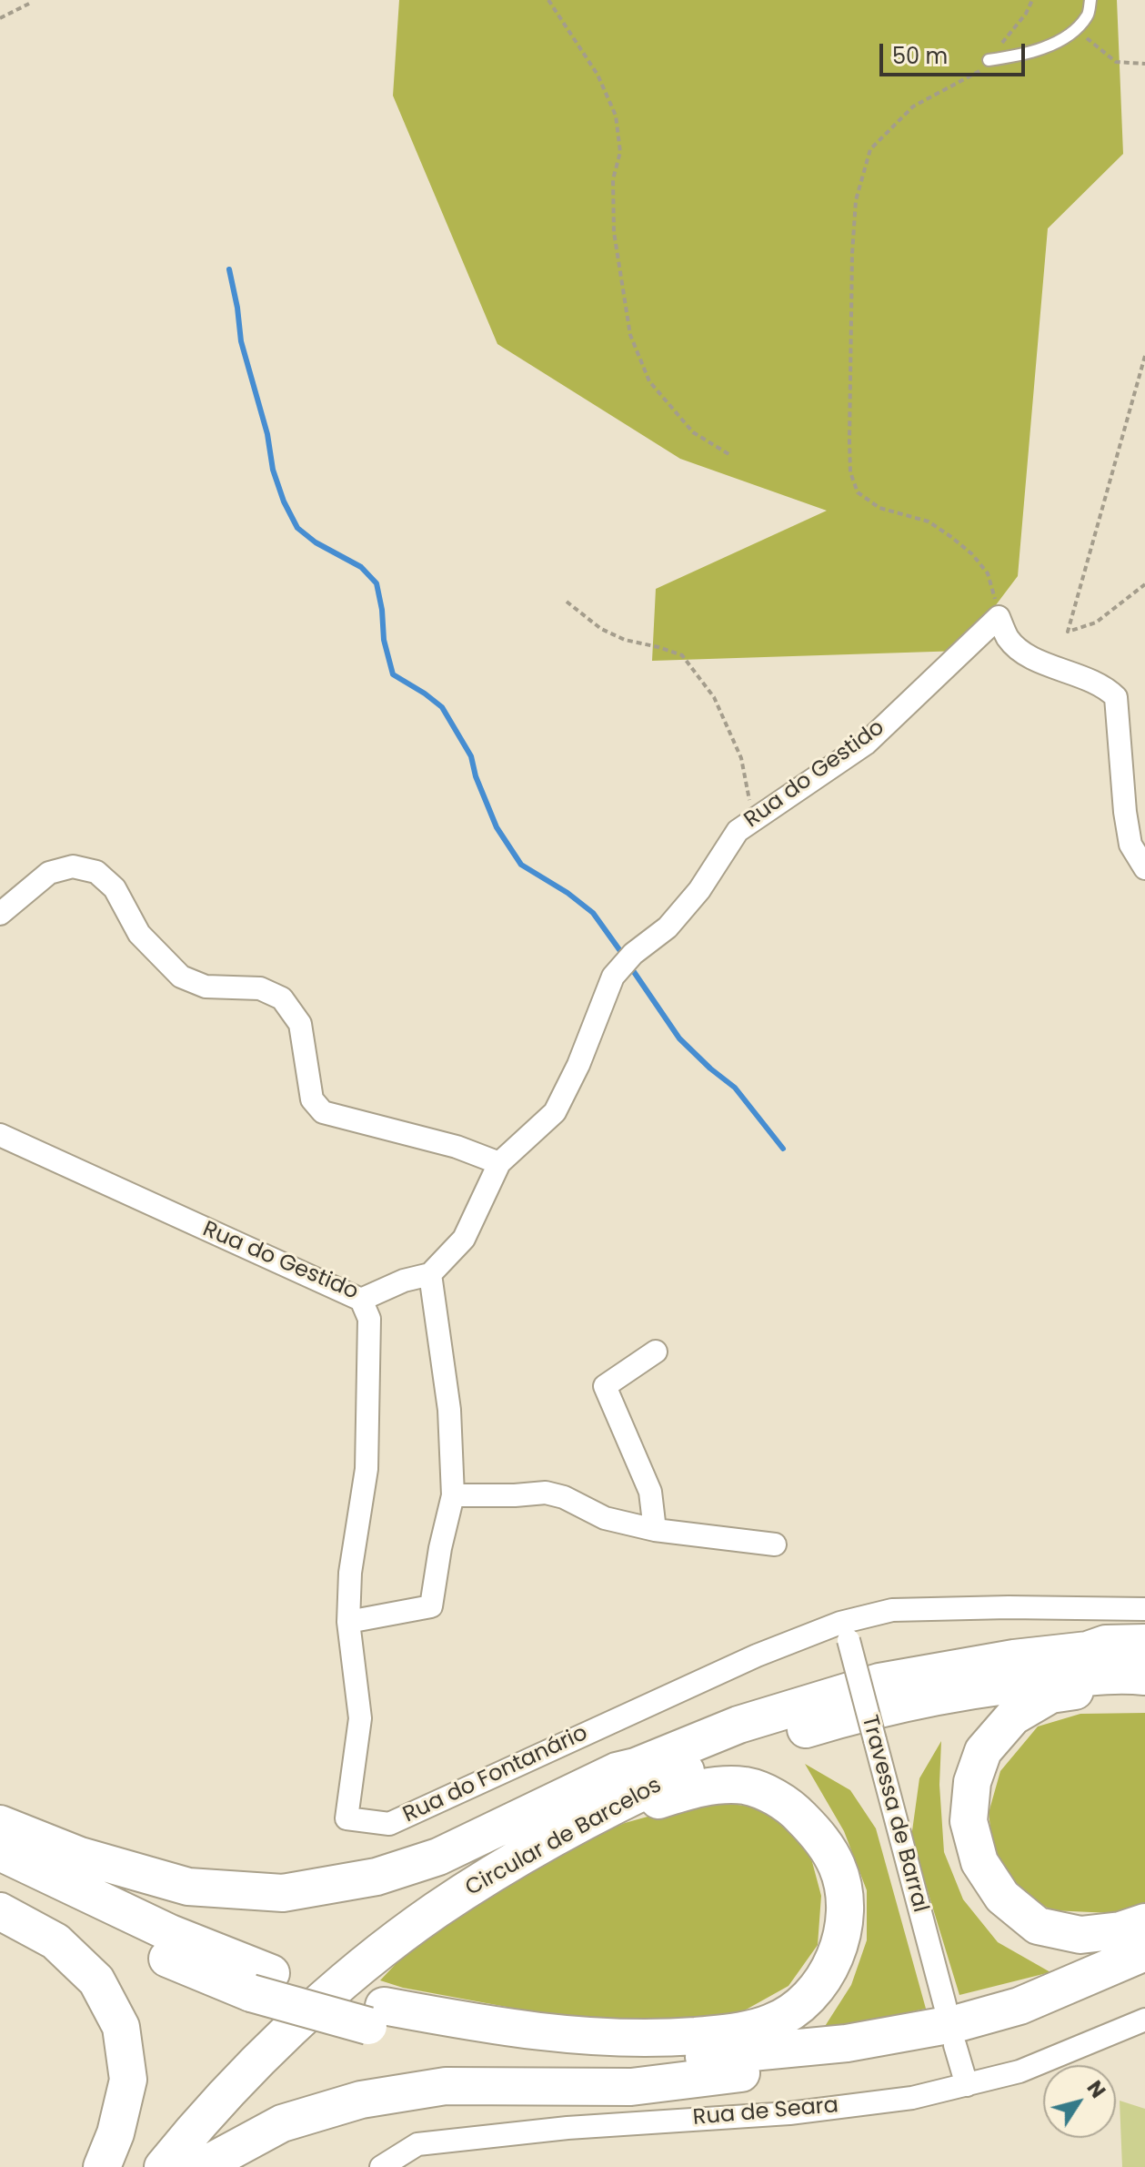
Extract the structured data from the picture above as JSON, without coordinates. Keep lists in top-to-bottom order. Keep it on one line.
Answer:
{"streets":{"main road":["Circular de Barcelos"],"street":["Rua do Gestido","Rua do Fontanário","Travessa de Barral","Rua de Seara"]},"crossings":[["Rua do Gestido","Rua do Fontanário"],["Rua do Fontanário","Travessa de Barral"],["Travessa de Barral","Rua de Seara"]],"scale_bar":"50 m","north":"top right"}
